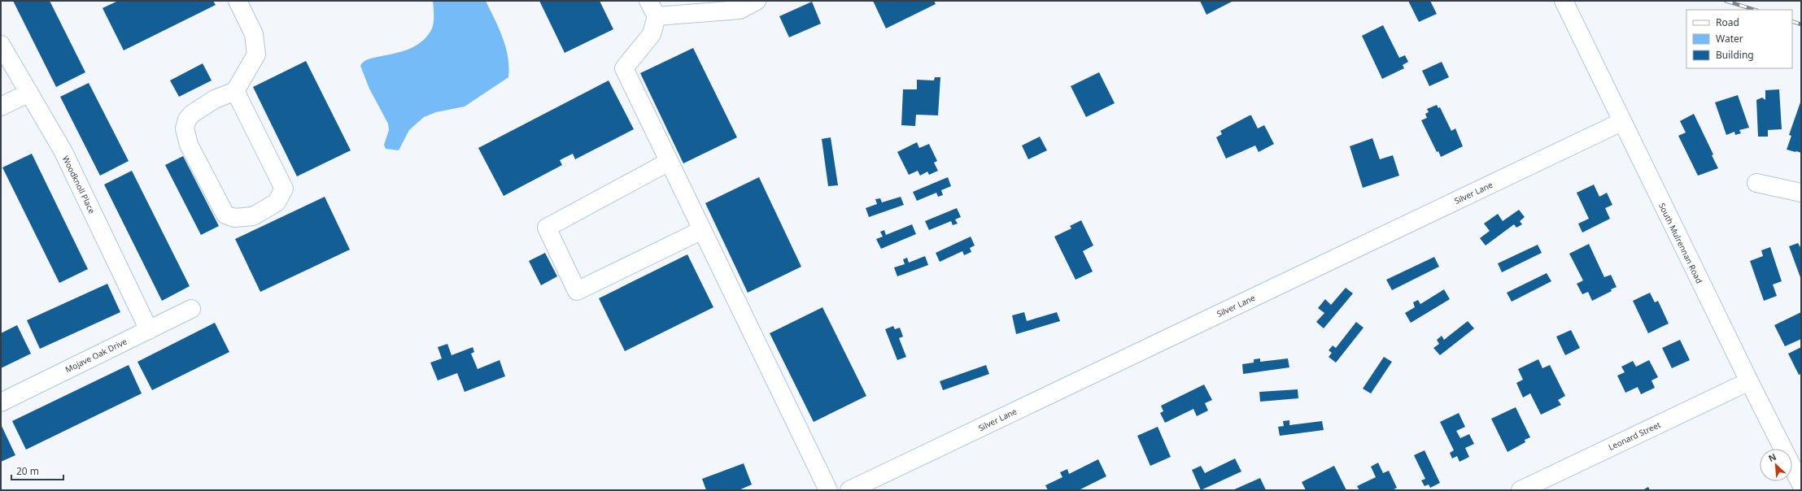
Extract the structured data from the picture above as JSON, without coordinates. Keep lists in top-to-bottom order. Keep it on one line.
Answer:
{"streets":{"street":["Woodknoll Place","Silver Lane","South Mulrennan Road","Mojave Oak Drive","Leonard Street"]},"crossings":[["Woodknoll Place","Mojave Oak Drive"],["Silver Lane","South Mulrennan Road"],["South Mulrennan Road","Leonard Street"]],"legend":["Road","Water","Building"],"scale_bar":"20 m","north":"top left"}
